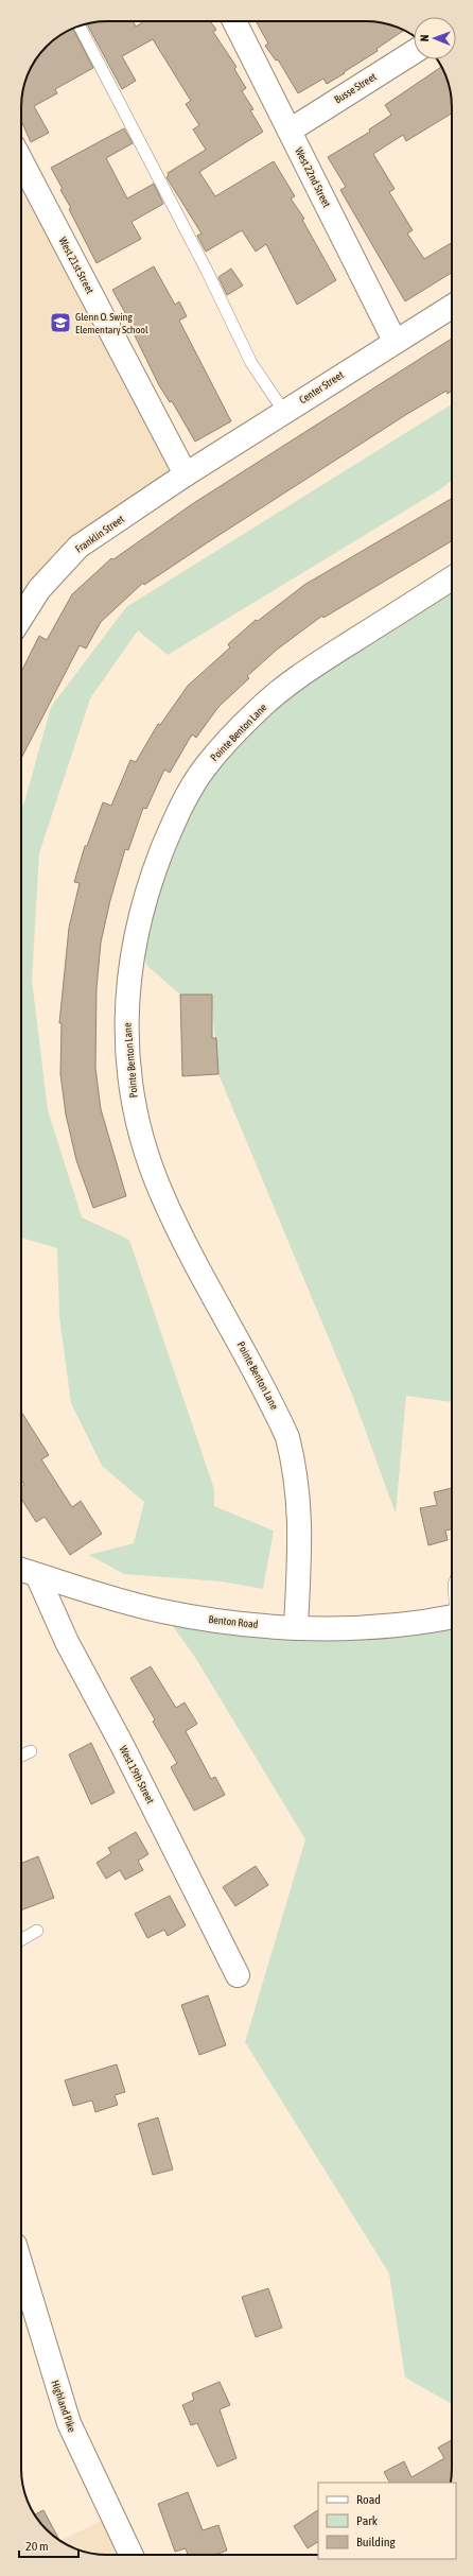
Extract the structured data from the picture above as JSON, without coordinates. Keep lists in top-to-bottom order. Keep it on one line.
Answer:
{"streets":{"street":["Busse Street","West 22nd Street","West 21st Street","Center Street","Franklin Street","Pointe Benton Lane","Benton Road","West 19th Street","Highland Pike"]},"crossings":[["Busse Street","West 22nd Street"],["West 22nd Street","Center Street"],["West 21st Street","Center Street"],["West 21st Street","Franklin Street"],["Center Street","Franklin Street"],["Pointe Benton Lane","Benton Road"],["Benton Road","West 19th Street"]],"places":{"school or university":["Glenn O. Swing Elementary School"]},"legend":["Road","Park","Building"],"scale_bar":"20 m","north":"left"}
